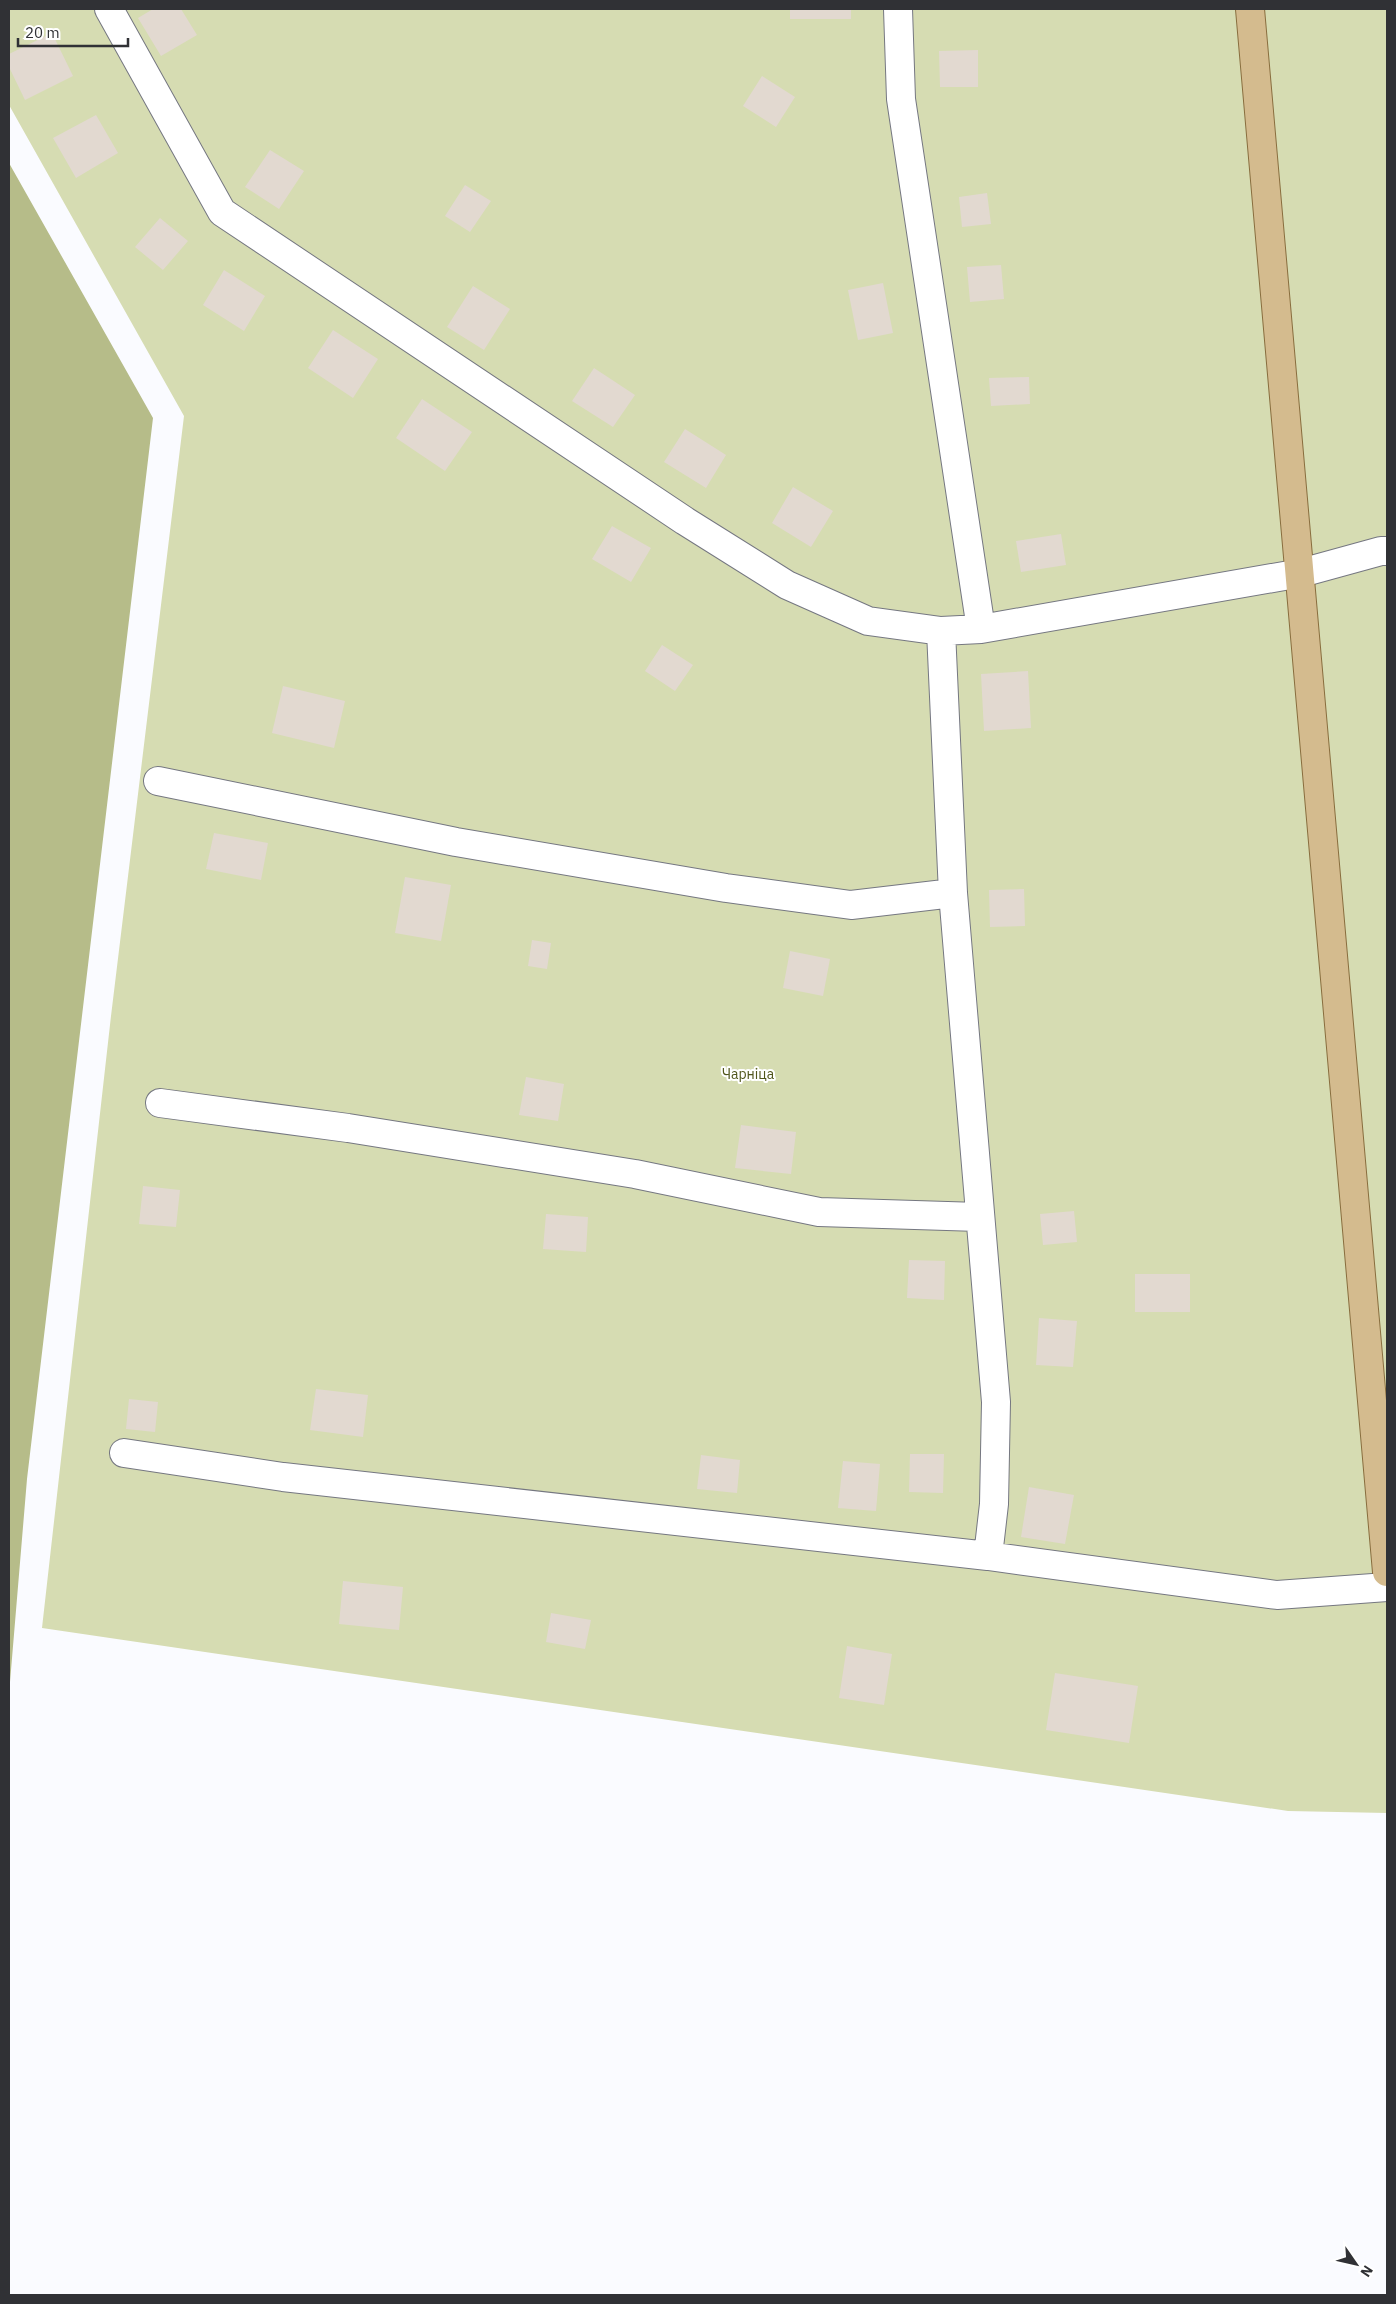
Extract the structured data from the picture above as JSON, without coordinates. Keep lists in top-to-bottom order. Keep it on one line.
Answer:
{"parks":["Чарніца"],"scale_bar":"20 m","north":"bottom right"}
